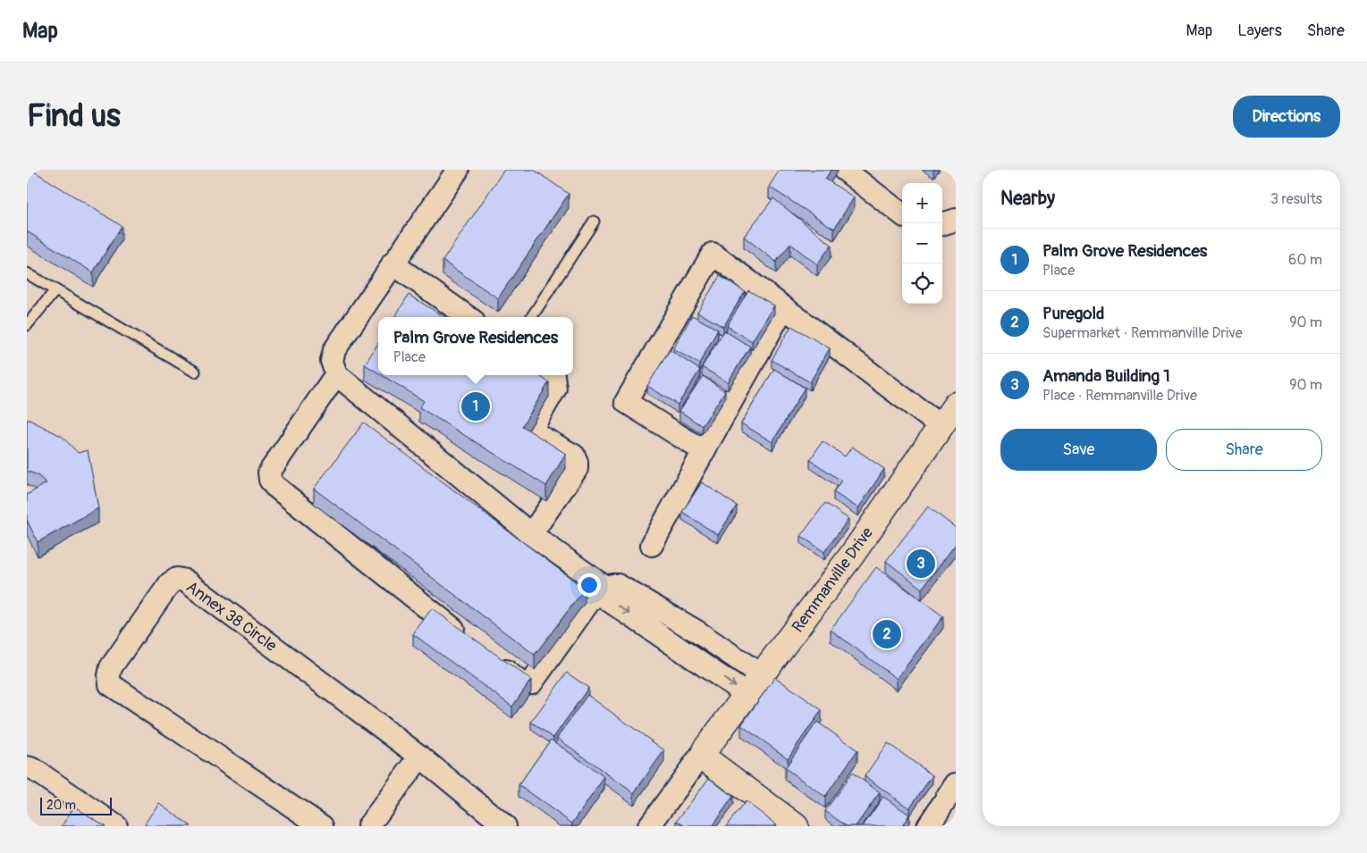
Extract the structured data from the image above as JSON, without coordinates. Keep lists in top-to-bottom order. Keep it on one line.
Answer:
{"streets":{"main road":["Remmanville Drive"],"street":["Annex 38 Circle"]},"scale_bar":"20 m","page":{"header":"Map","nav":["Map","Layers","Share"],"buttons":["Directions",["Save","Share"]],"title":"Find us","heading":["Nearby","3 results"],"map_buttons":["+","−"],"list":[{"mark":"1","name":"Palm Grove Residences","note":"Place","value":"60 m"},{"mark":"2","name":"Puregold","note":"Supermarket · Remmanville Drive","value":"90 m"},{"mark":"3","name":"Amanda Building 1","note":"Place · Remmanville Drive","value":"90 m"}],"popup":["Palm Grove Residences","Place"],"pins":["1","3","2"],"scale":"20 m"}}
